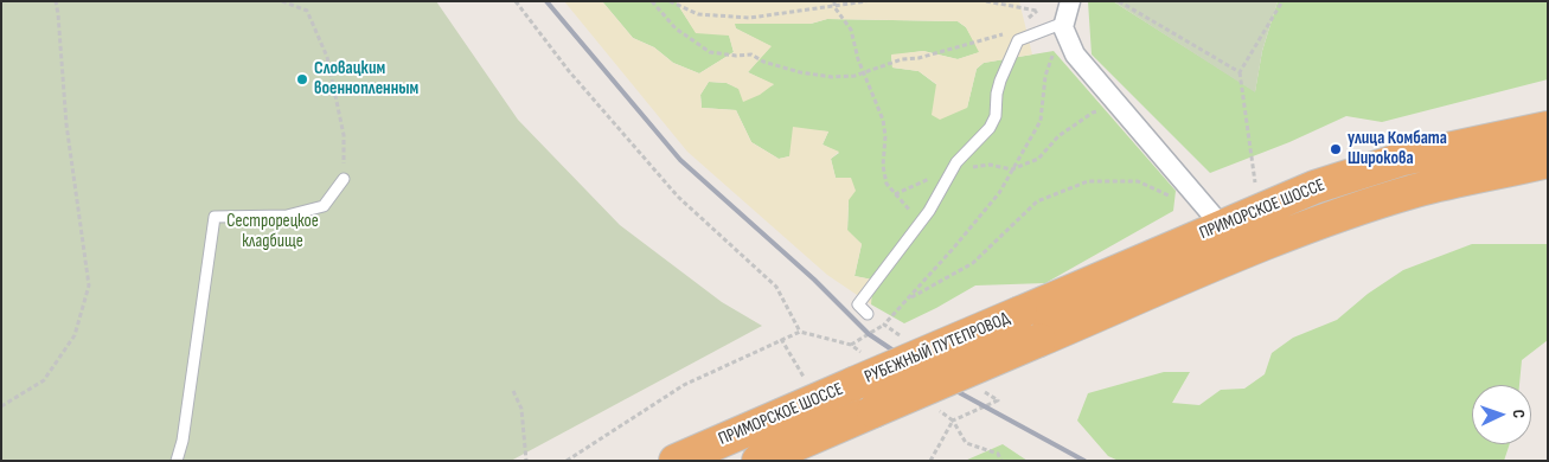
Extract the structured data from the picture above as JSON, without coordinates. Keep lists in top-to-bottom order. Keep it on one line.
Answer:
{"streets":{"highway":["ПРИМОРСКОЕ ШОССЕ","РУБЕЖНЫЙ ПУТЕПРОВОД"]},"crossings":[["ПРИМОРСКОЕ ШОССЕ","РУБЕЖНЫЙ ПУТЕПРОВОД"]],"parks":["Сестрорецкое кладбище"],"places":["Словацким военнопленным","улица Комбата Широкова"],"north":"right"}
